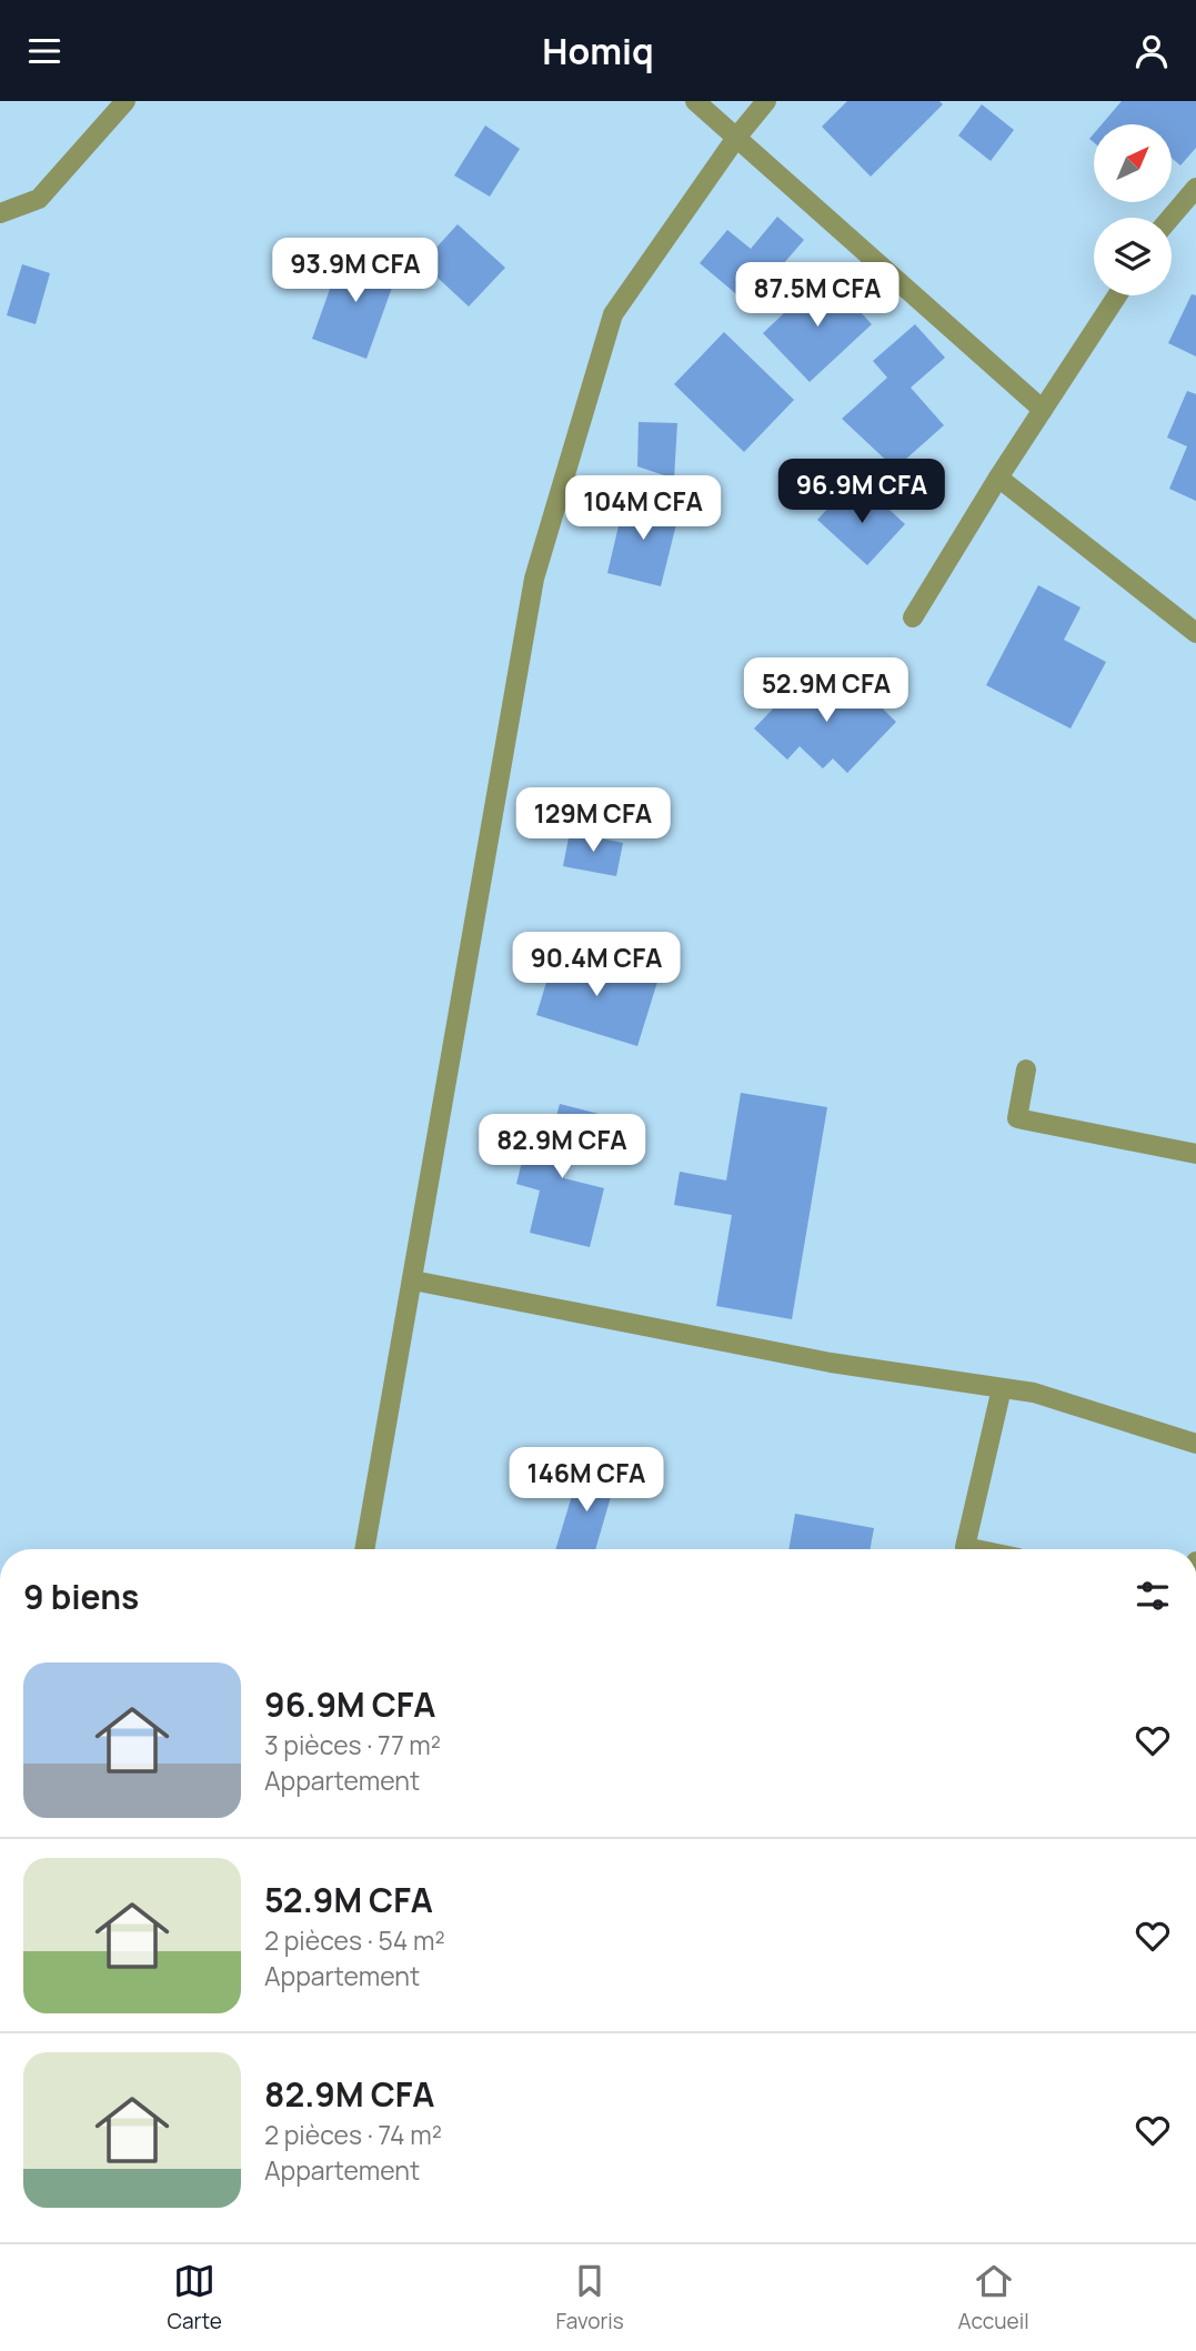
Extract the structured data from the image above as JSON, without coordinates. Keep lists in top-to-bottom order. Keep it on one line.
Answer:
{"north":"top right","page":{"header":"Homiq","price":["93.9M CFA","87.5M CFA","96.9M CFA","104M CFA","52.9M CFA","129M CFA","90.4M CFA","82.9M CFA","146M CFA"],"heading":"9 biens","list":[{"name":"96.9M CFA","note":"3 pièces · 77 m² · Appartement"},{"name":"52.9M CFA","note":"2 pièces · 54 m² · Appartement"},{"name":"82.9M CFA","note":"2 pièces · 74 m² · Appartement"}],"tabs":["Carte","Favoris","Accueil"]}}
